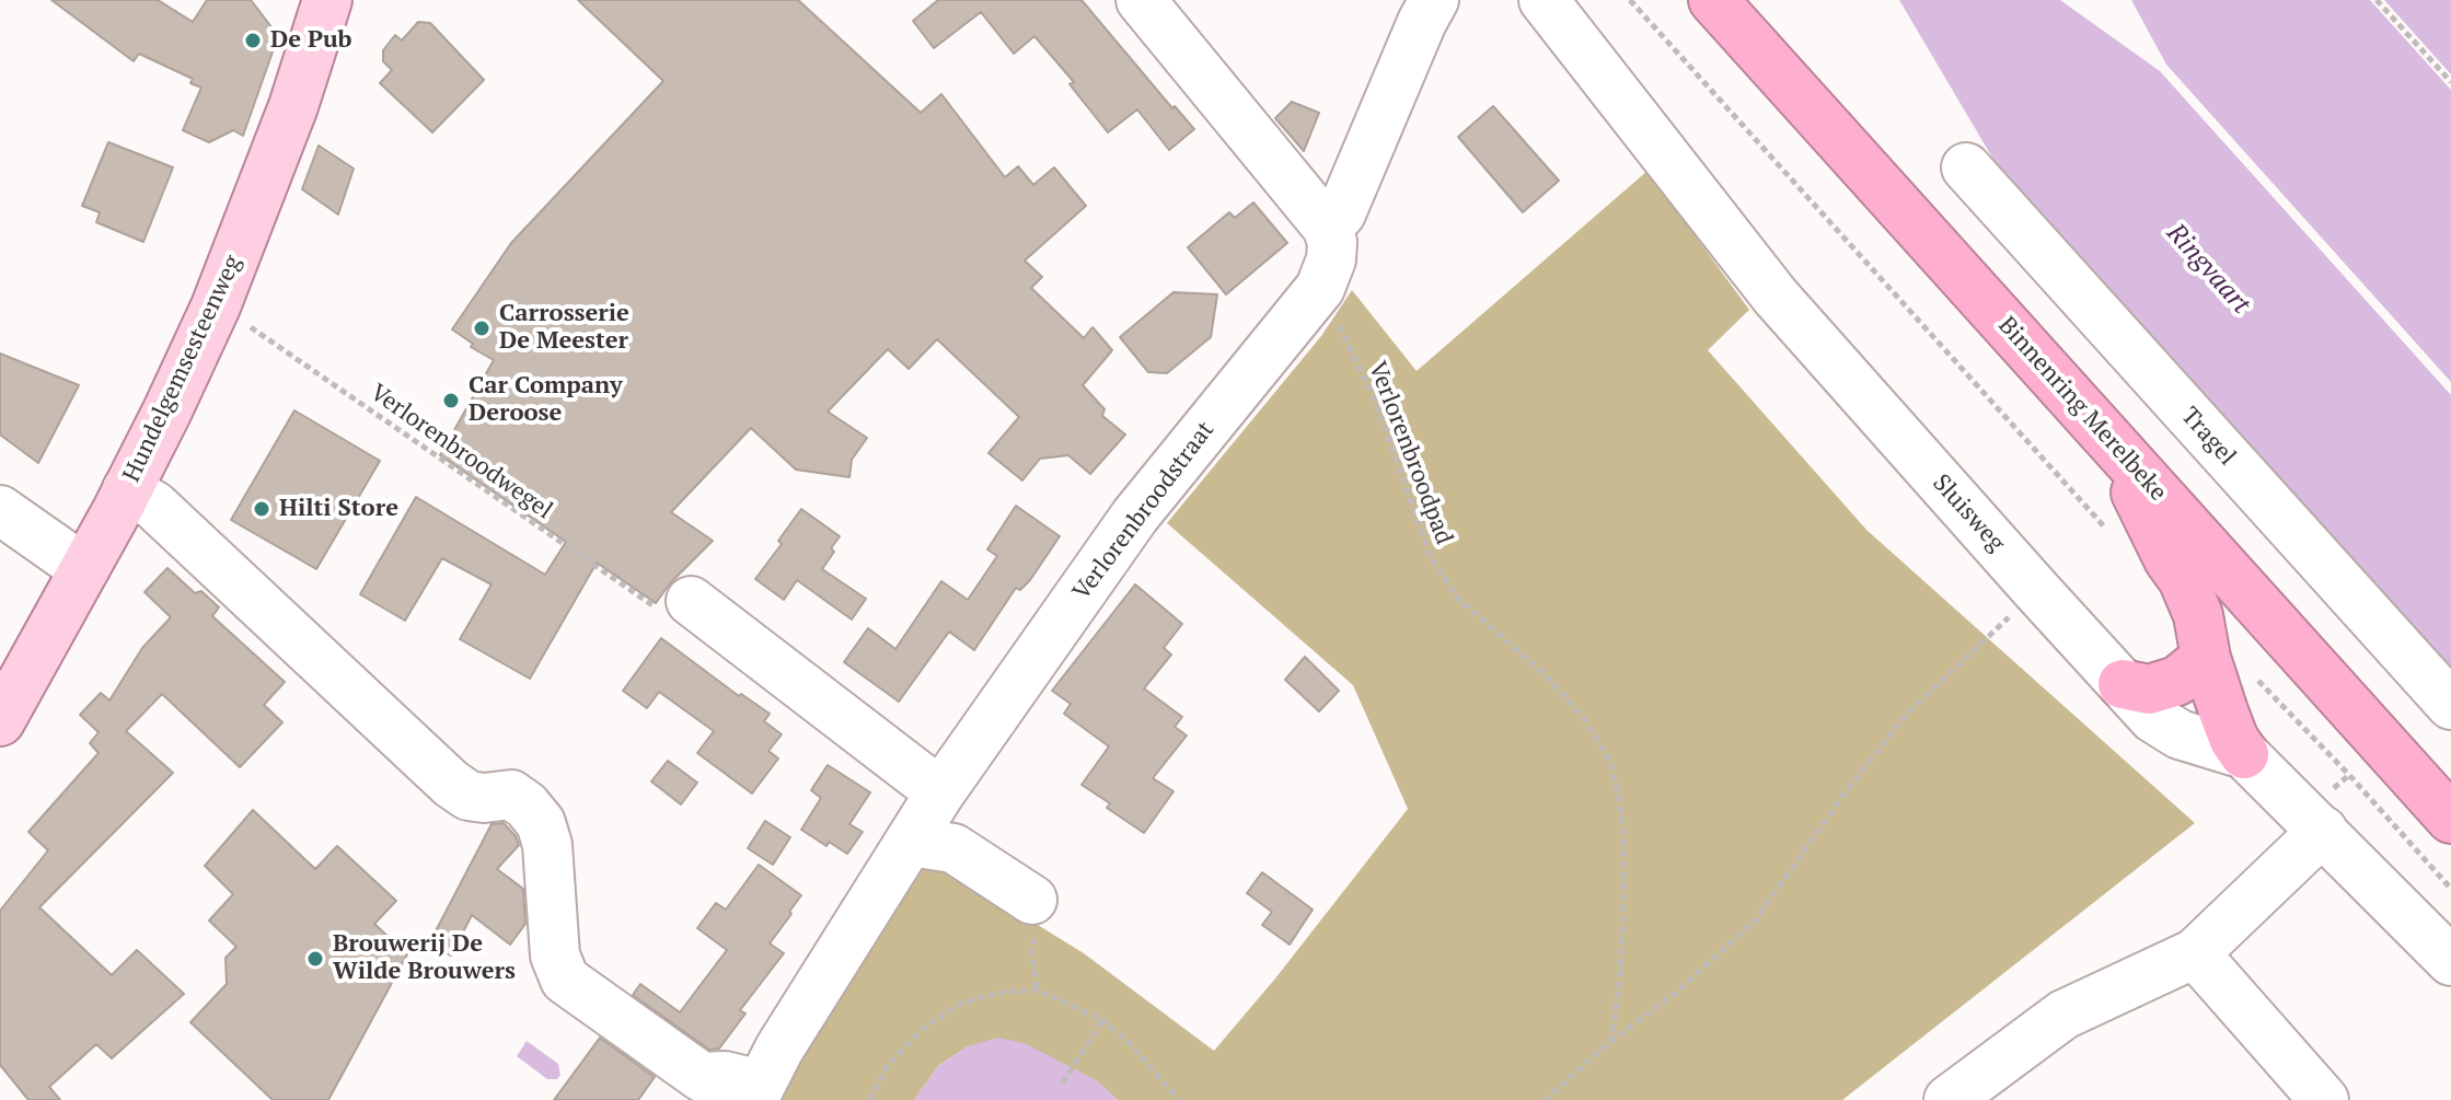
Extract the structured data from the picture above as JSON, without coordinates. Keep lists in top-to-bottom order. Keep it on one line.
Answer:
{"streets":{"highway":["Binnenring Merelbeke"],"main road":["Hundelgemsesteenweg"],"street":["Tragel","Verlorenbroodstraat","Sluisweg"],"path":["Verlorenbroodwegel","Verlorenbroodpad"]},"crossings":[["Hundelgemsesteenweg","Verlorenbroodwegel"],["Verlorenbroodpad","Verlorenbroodstraat"]],"water":["Ringvaart"],"places":["De Pub","Carrosserie De Meester","Car Company Deroose","Hilti Store","Brouwerij De Wilde Brouwers"]}
